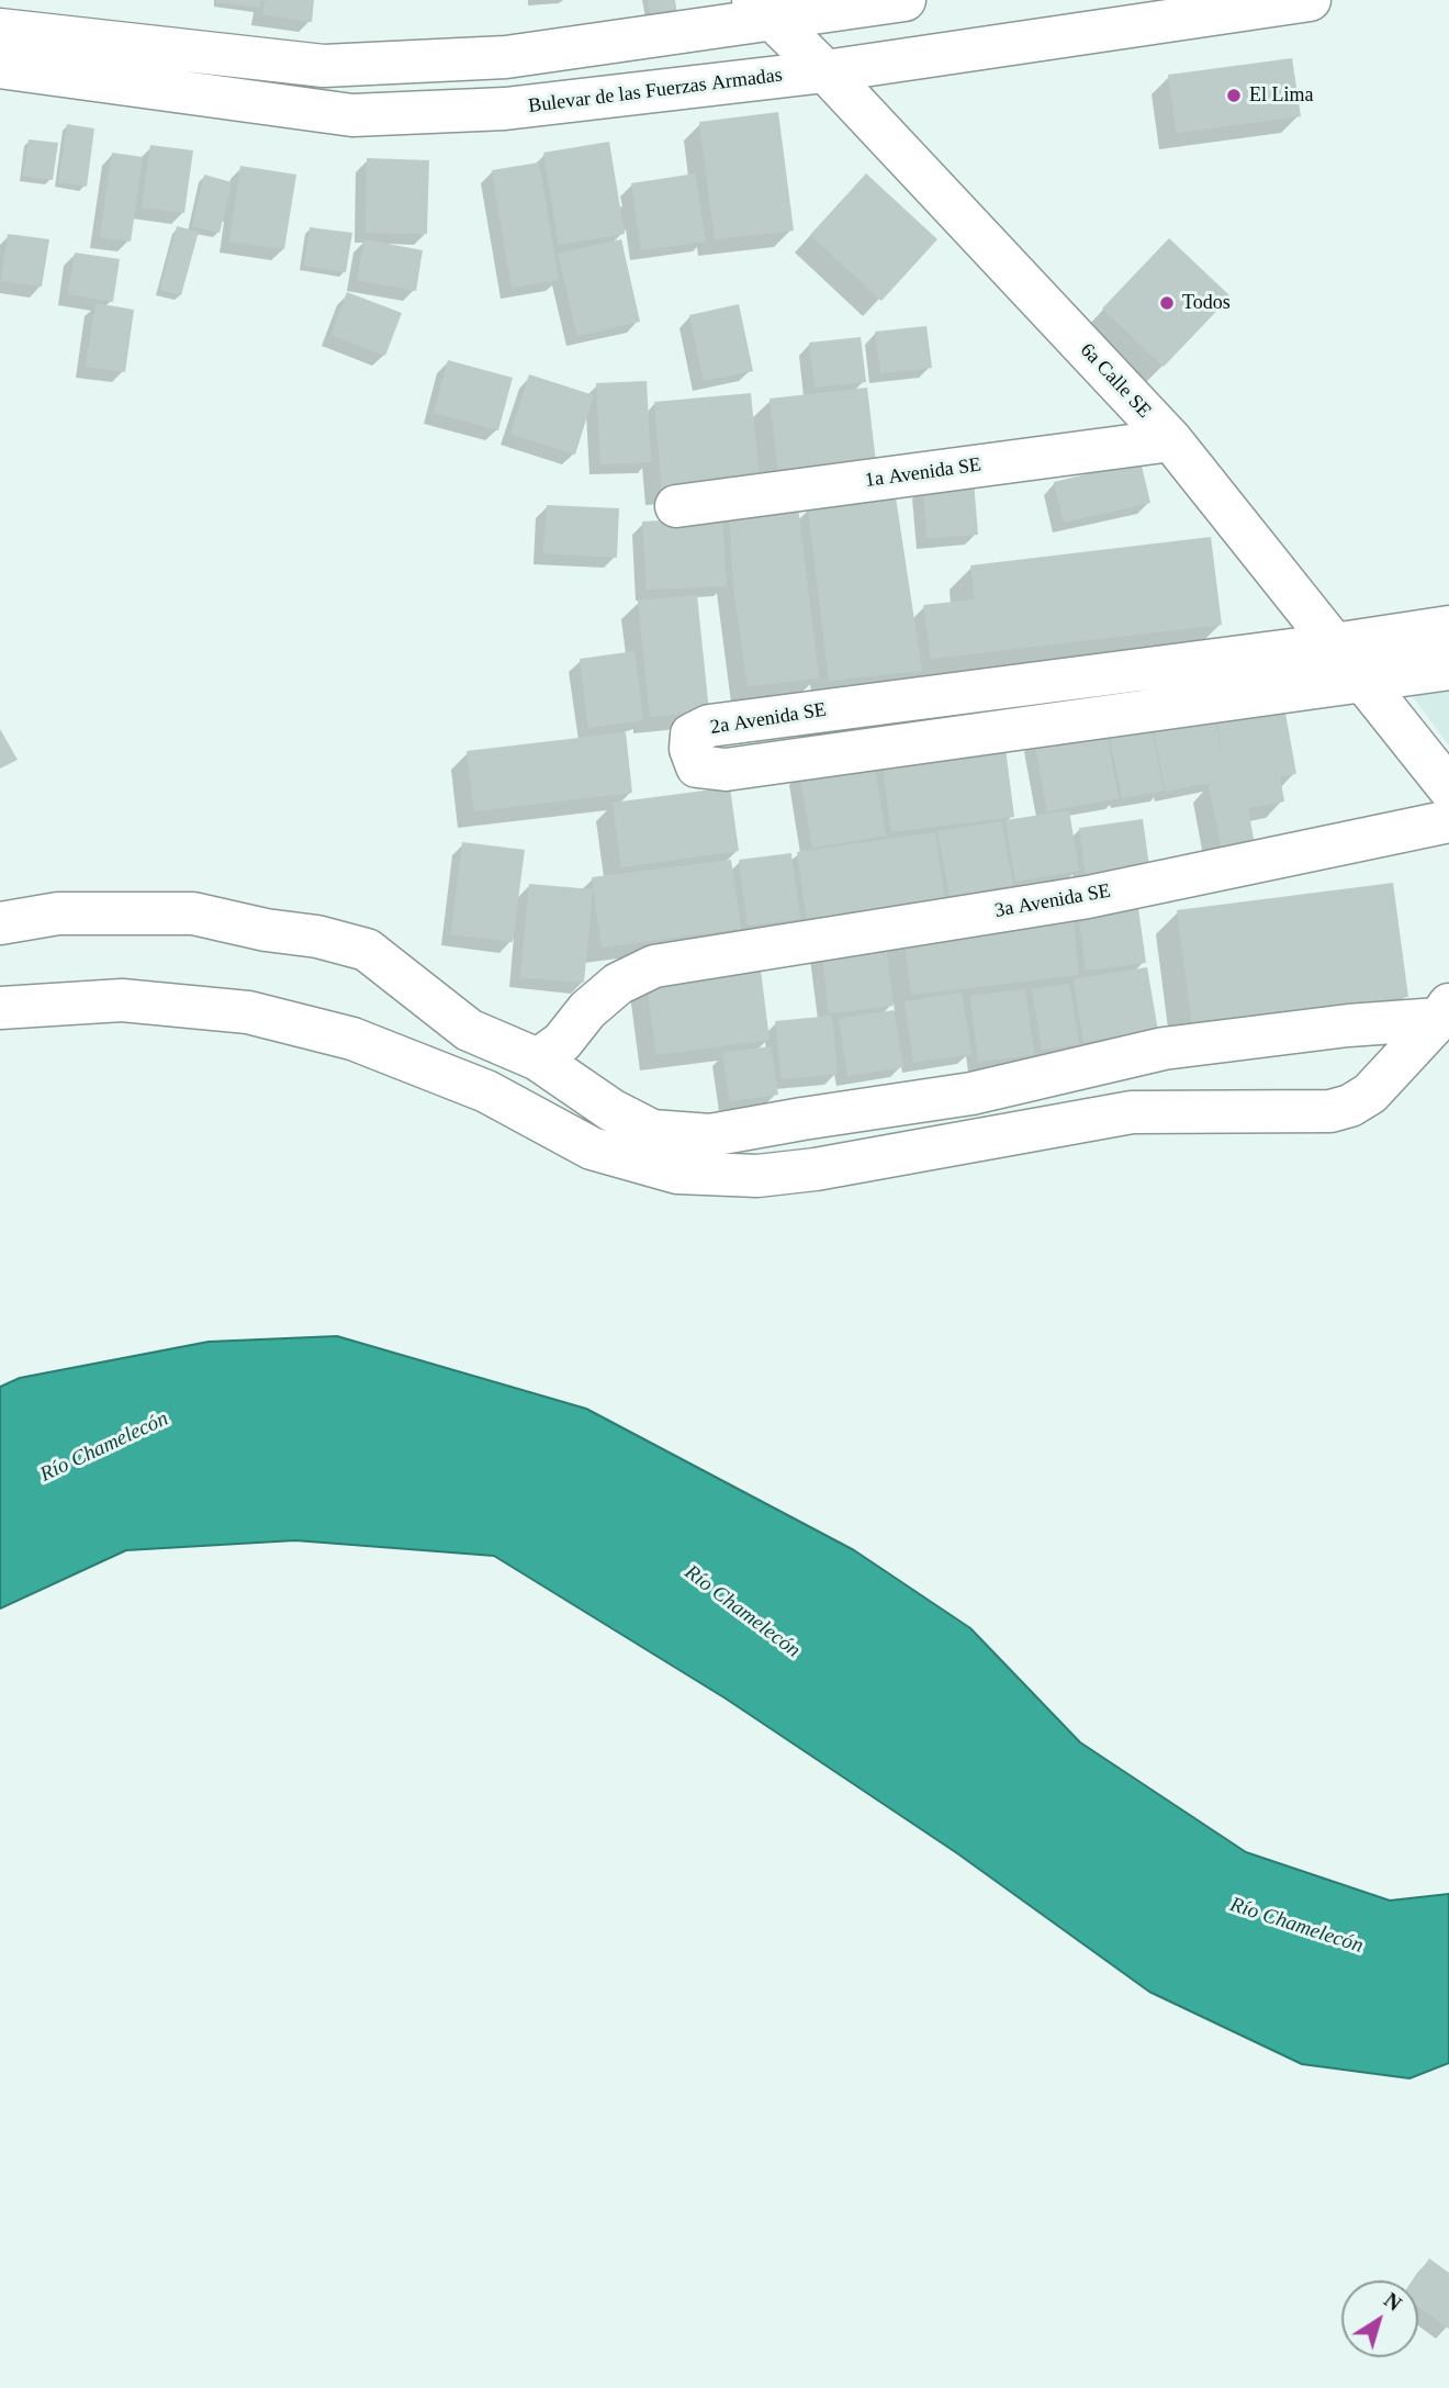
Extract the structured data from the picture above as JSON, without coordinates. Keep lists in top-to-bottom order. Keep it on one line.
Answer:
{"streets":{"street":["Bulevar de las Fuerzas Armadas","6a Calle SE","1a Avenida SE","2a Avenida SE","3a Avenida SE"]},"crossings":[["Bulevar de las Fuerzas Armadas","6a Calle SE"],["6a Calle SE","1a Avenida SE"],["6a Calle SE","2a Avenida SE"]],"water":["Río Chamelecón"],"places":["El Lima","Todos"],"north":"top right"}
